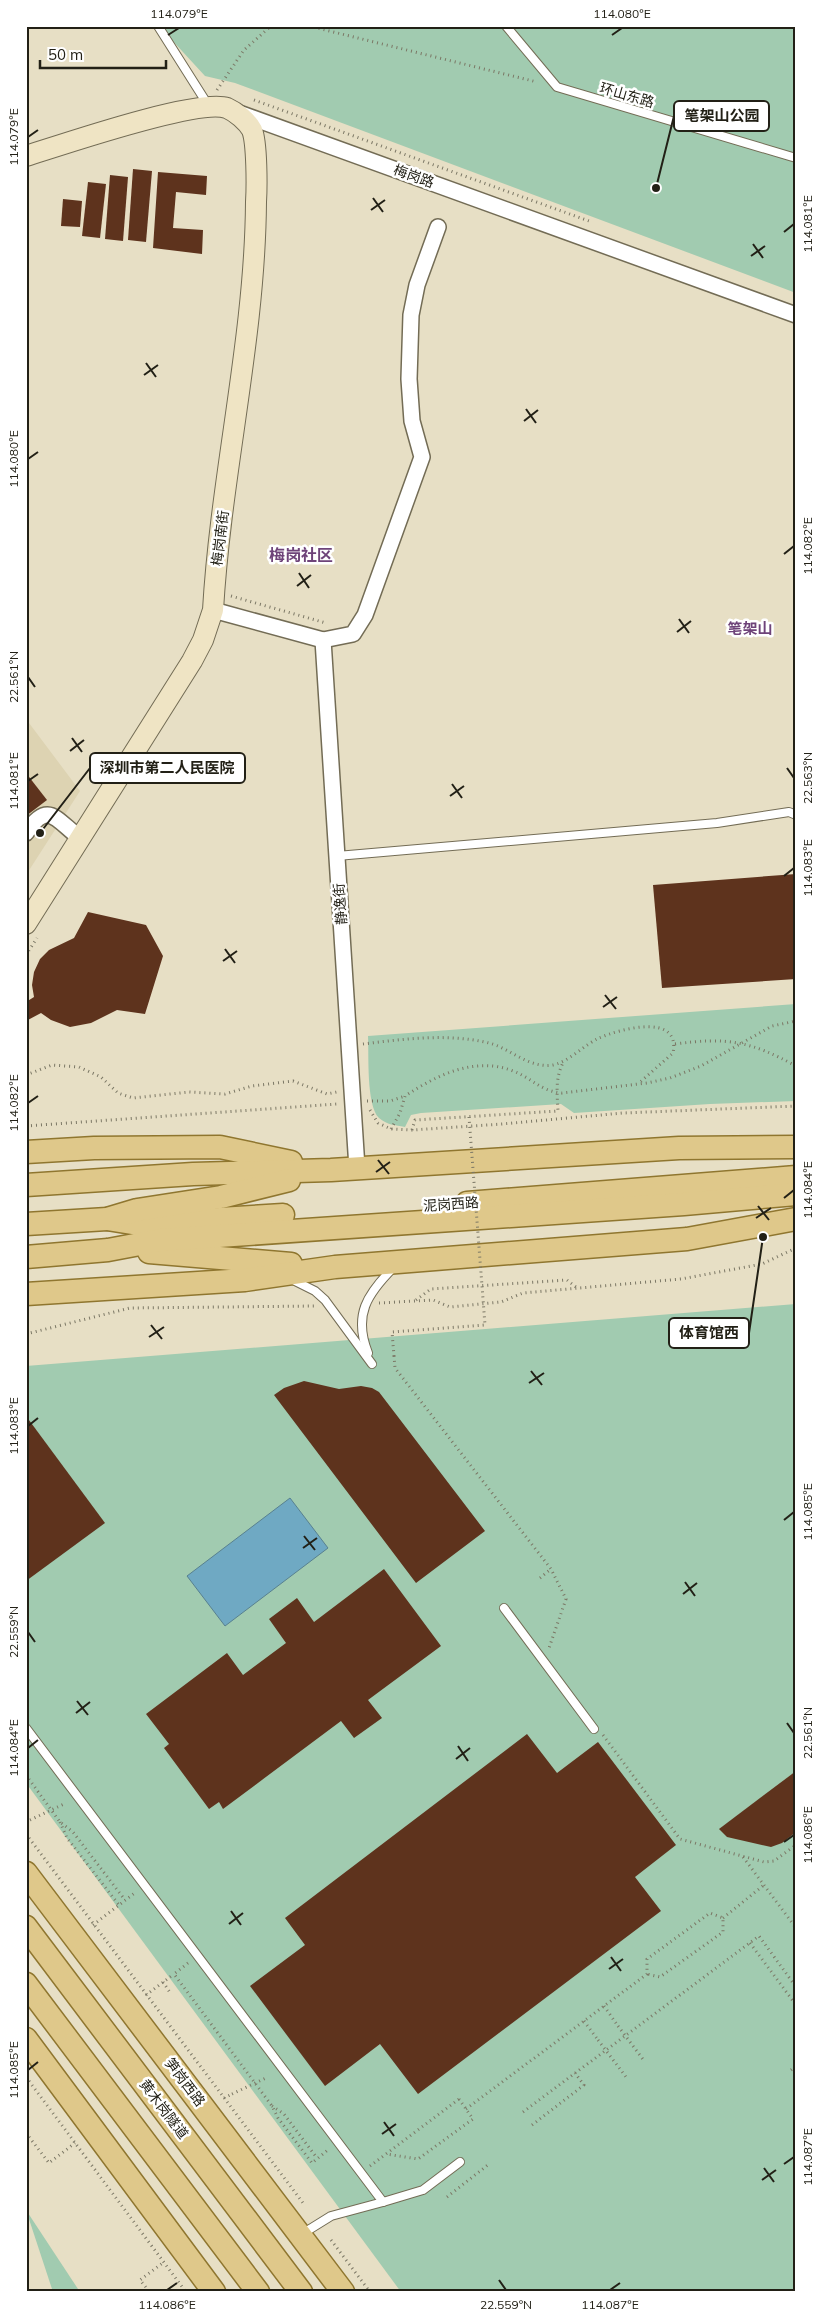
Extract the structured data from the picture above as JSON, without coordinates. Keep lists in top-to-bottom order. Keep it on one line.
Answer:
{"streets":{"main road":["泥岗西路","笋岗西路","黄木岗隧道"],"street":["梅岗路","梅岗南街","静逸街"],"lane":["环山东路"]},"crossings":[["梅岗路","梅岗南街"],["静逸街","泥岗西路"]],"districts":["梅岗社区","笔架山"],"places":["笔架山公园","深圳市第二人民医院","体育馆西"],"scale_bar":"50 m","coordinates":["114.079°E","114.080°E","114.081°E","114.082°E","22.561°N","22.563°N","114.083°E","114.084°E","114.085°E","22.559°N","114.086°E","114.087°E"]}
